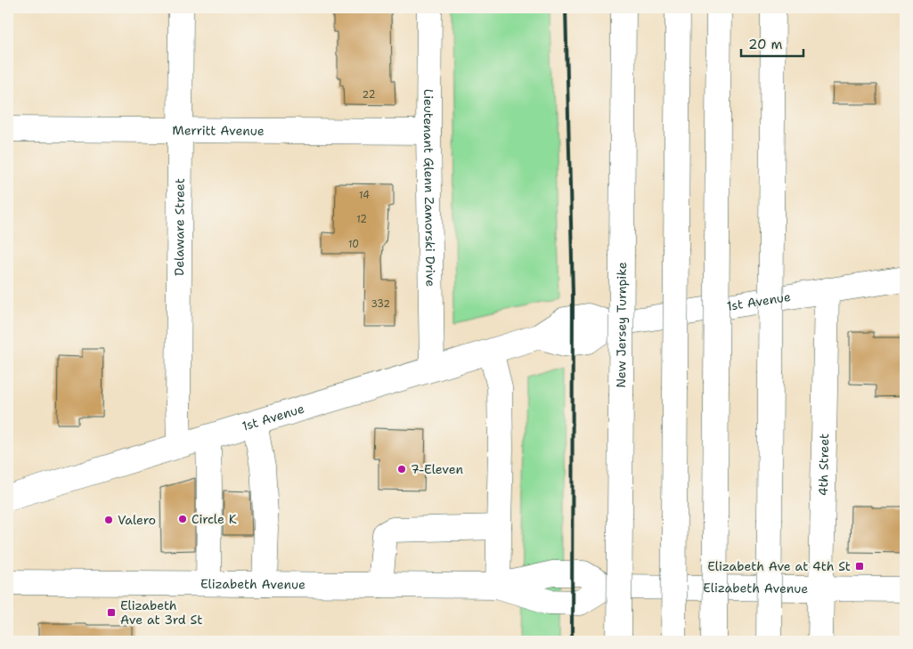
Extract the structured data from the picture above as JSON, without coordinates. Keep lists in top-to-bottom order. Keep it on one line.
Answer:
{"streets":{"main road":["Merritt Avenue","Lieutenant Glenn Zamorski Drive","Delaware Street","1st Avenue","New Jersey Turnpike","4th Street","Elizabeth Avenue"]},"crossings":[["Merritt Avenue","Lieutenant Glenn Zamorski Drive"],["Merritt Avenue","Delaware Street"],["Lieutenant Glenn Zamorski Drive","1st Avenue"],["Delaware Street","1st Avenue"],["1st Avenue","4th Street"],["4th Street","Elizabeth Avenue"]],"places":{"other":["7-Eleven","Circle K","Valero"],"transit":["Elizabeth Ave at 4th St","Elizabeth Ave at 3rd St"]},"house_numbers":["22","14","12","10","332"],"scale_bar":"20 m"}
